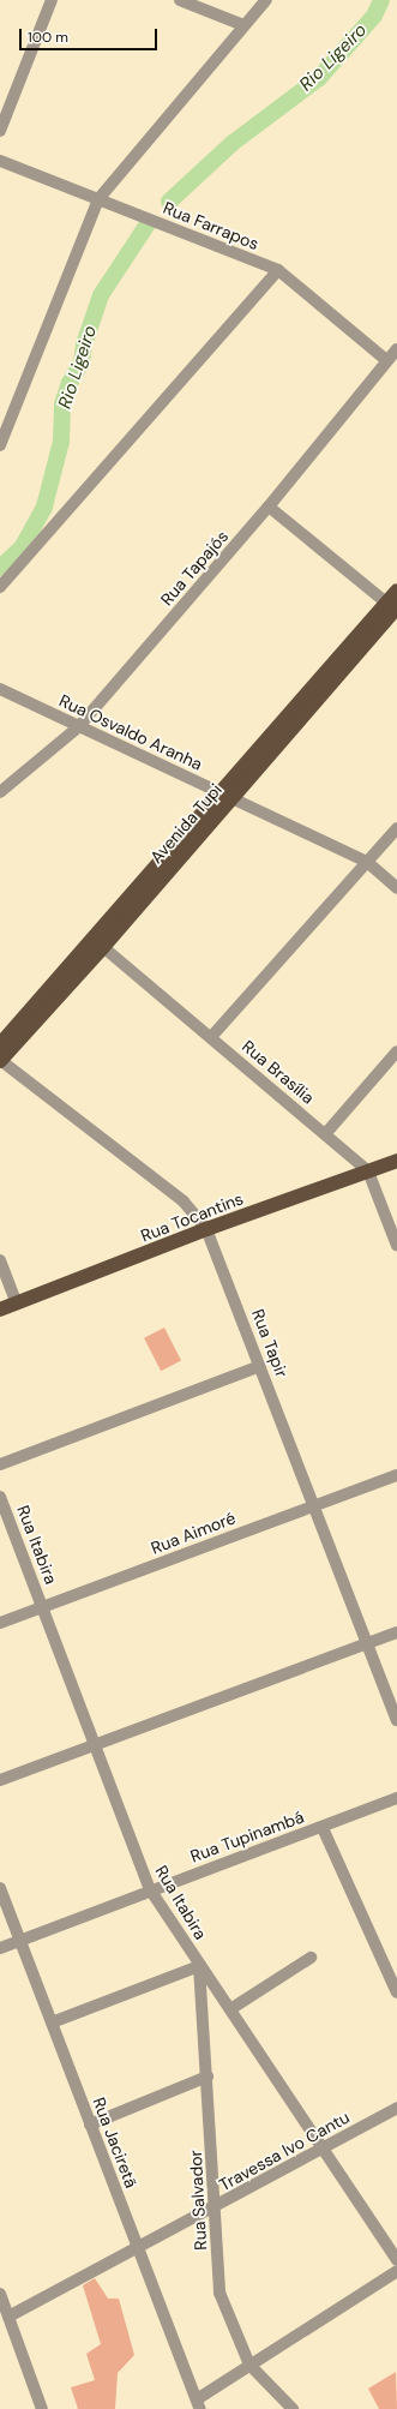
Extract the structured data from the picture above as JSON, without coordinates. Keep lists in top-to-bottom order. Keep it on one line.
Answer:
{"streets":{"main road":["Avenida Tupi","Rua Tocantins"],"street":["Rua Farrapos","Rua Tapajós","Rua Osvaldo Aranha","Rua Brasília","Rua Tapir","Rua Aimoré","Rua Itabira","Rua Tupinambá","Rua Jaciretã","Travessa Ivo Cantu","Rua Salvador"]},"crossings":[["Rua Farrapos","Rua Tapajós"],["Rua Tapajós","Rua Osvaldo Aranha"],["Rua Osvaldo Aranha","Avenida Tupi"],["Avenida Tupi","Rua Brasília"],["Avenida Tupi","Rua Tapir"],["Rua Brasília","Rua Tocantins"],["Rua Tocantins","Rua Tapir"],["Rua Tapir","Rua Aimoré"],["Rua Aimoré","Rua Itabira"],["Rua Itabira","Rua Tupinambá"],["Rua Itabira","Travessa Ivo Cantu"],["Rua Itabira","Rua Salvador"],["Rua Tupinambá","Rua Jaciretã"],["Rua Jaciretã","Travessa Ivo Cantu"],["Travessa Ivo Cantu","Rua Salvador"]],"water":["Rio Ligeiro"],"scale_bar":"100 m"}
